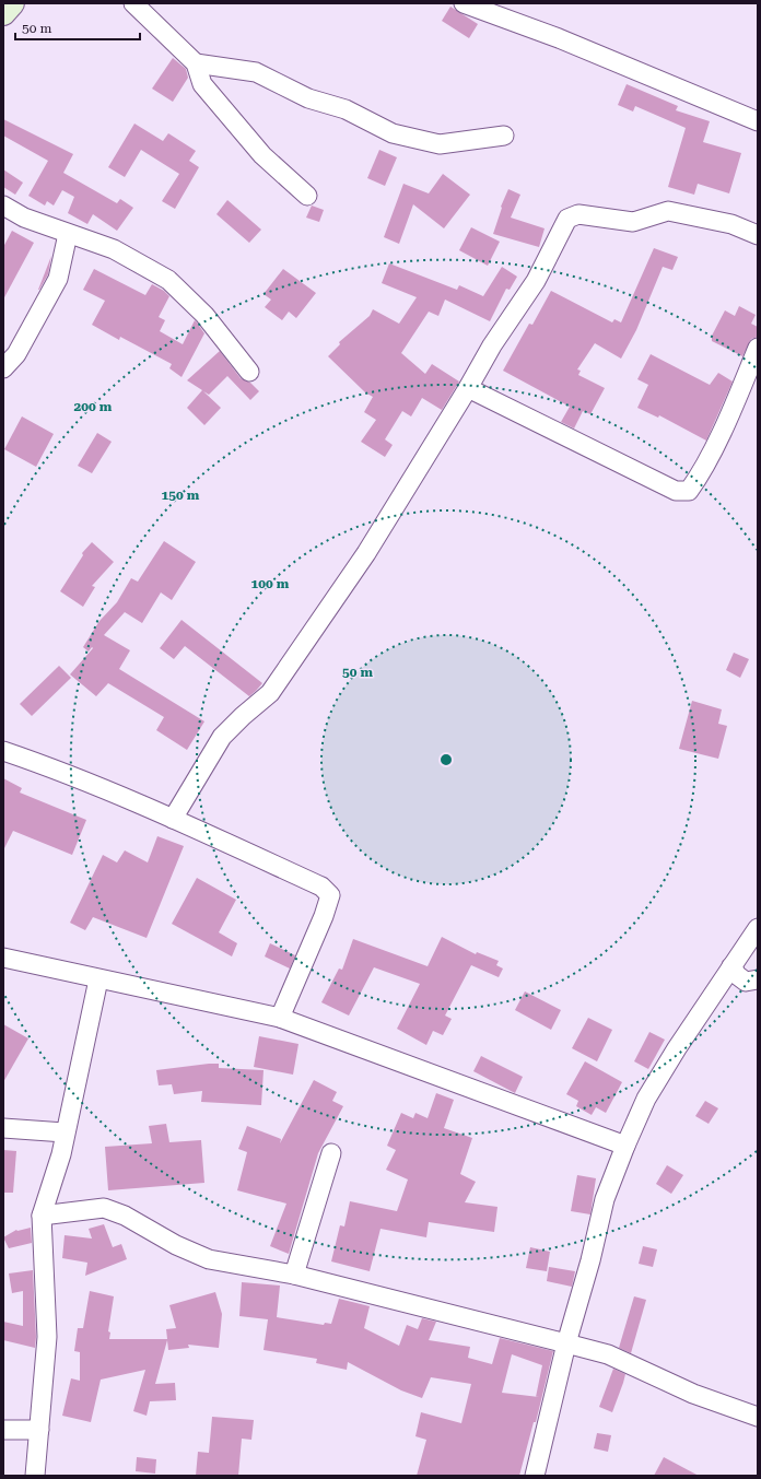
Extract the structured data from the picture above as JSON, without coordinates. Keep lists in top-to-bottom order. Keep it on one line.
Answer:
{"scale_bar":"50 m","rings":["200 m","150 m","100 m","50 m"]}
